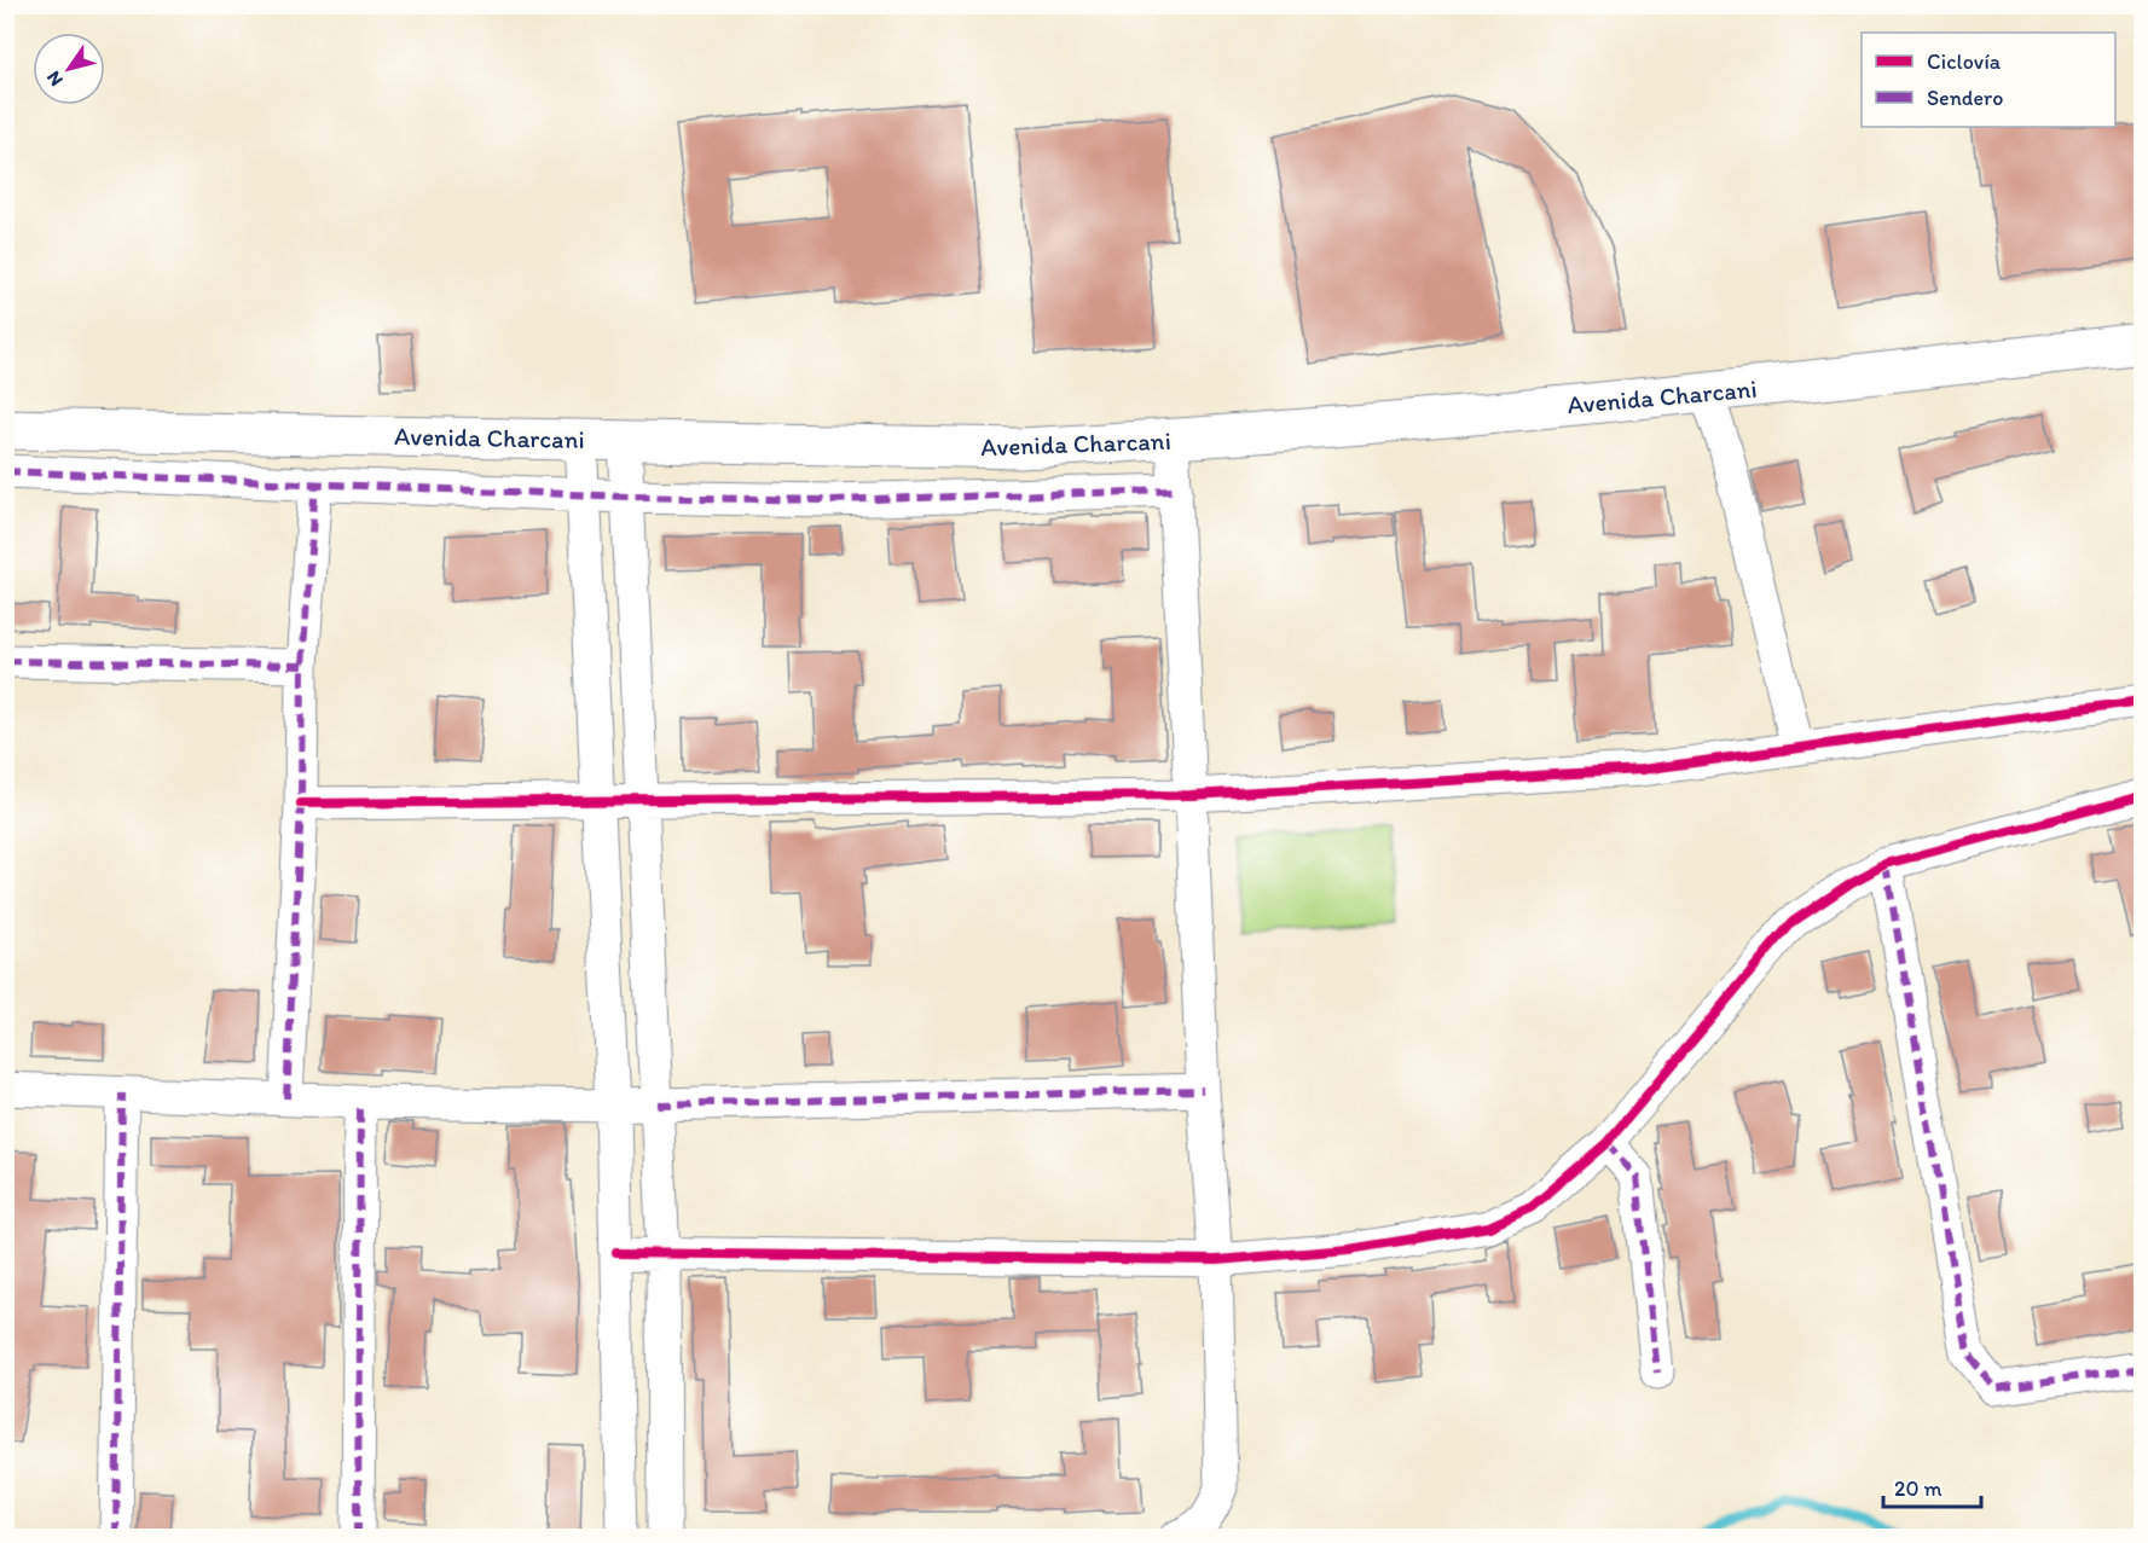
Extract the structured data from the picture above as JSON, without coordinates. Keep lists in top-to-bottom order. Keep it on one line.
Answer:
{"streets":{"main road":["Avenida Charcani"]},"legend":["Ciclovía","Sendero"],"scale_bar":"20 m","north":"bottom left"}
